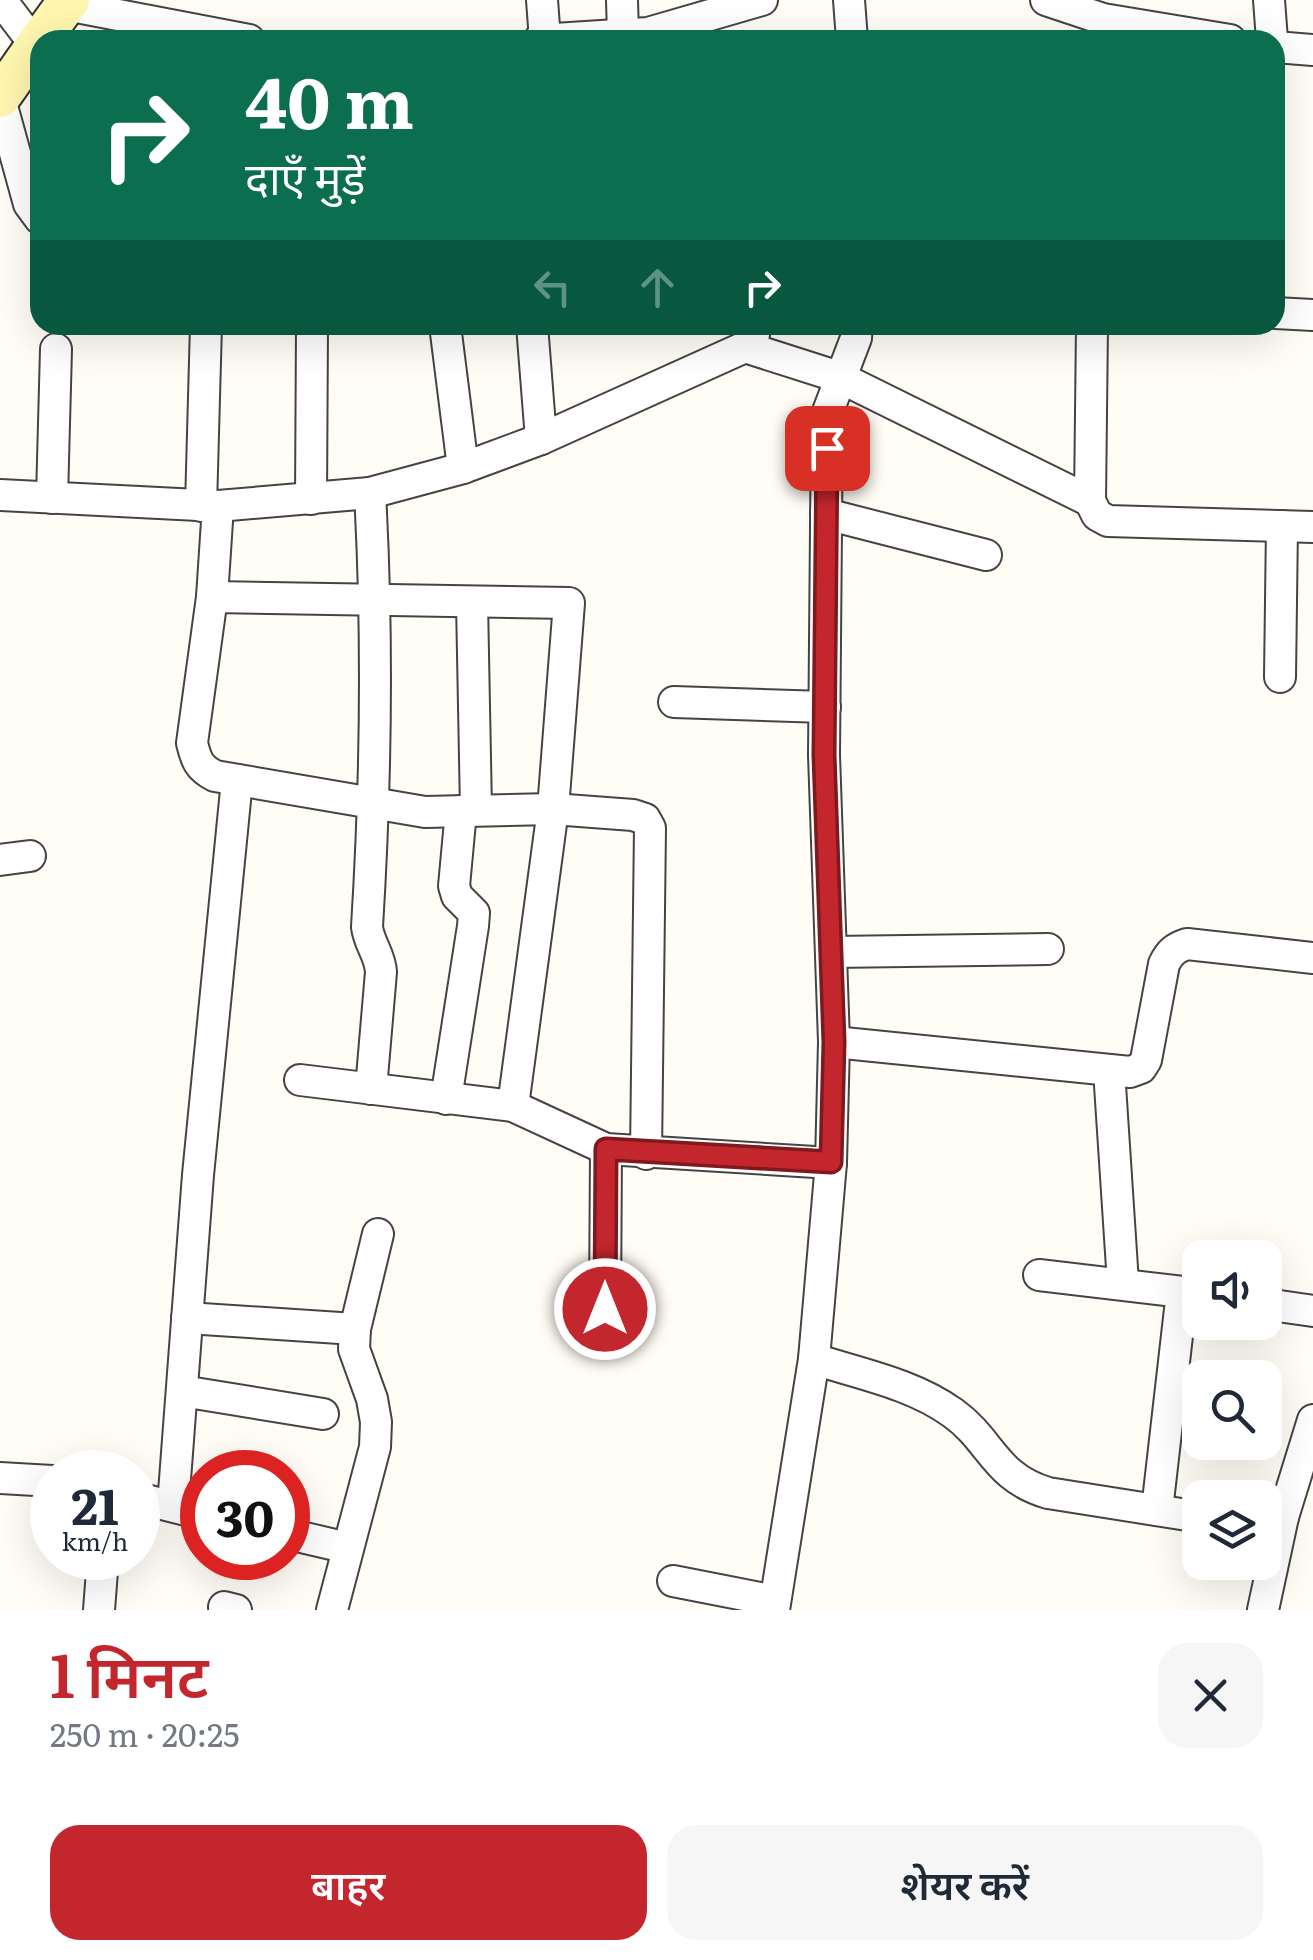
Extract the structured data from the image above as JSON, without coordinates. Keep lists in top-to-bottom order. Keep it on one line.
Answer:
{"page":{"turn":["40 m","दाएँ मुड़ें"],"speed":"21 km/h","limit":"30","heading":["1 मिनट","250 m · 20:25"],"buttons":["बाहर","शेयर करें"]}}
